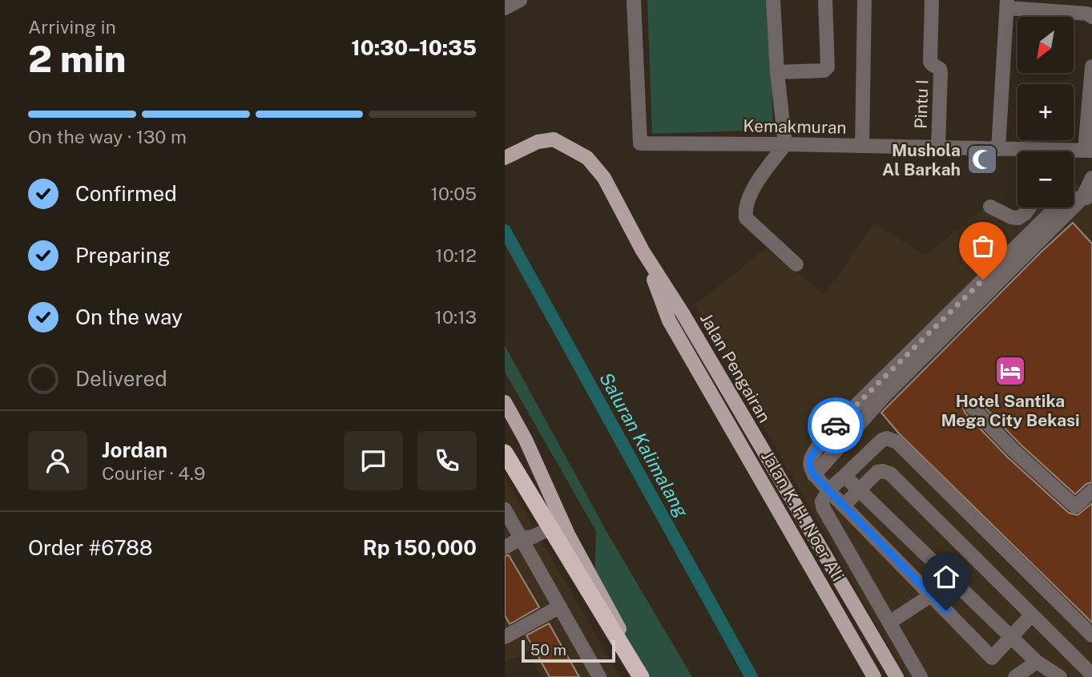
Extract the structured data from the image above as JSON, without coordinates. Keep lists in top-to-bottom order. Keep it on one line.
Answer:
{"streets":{"main road":["Jalan Pengairan","Jalan K. H. Noer Ali"],"street":["Pintu I","Kemakmuran"]},"crossings":[["Pintu I","Kemakmuran"],["Jalan Pengairan","Jalan K. H. Noer Ali"]],"water":["Saluran Kalimalang"],"places":{"mosque":["Mushola Al Barkah"],"hotel":["Hotel Santika Mega City Bekasi"]},"scale_bar":"50 m","north":"bottom left","page":{"heading":["2 min","Arriving in","10:30–10:35"],"panel":["Jordan","Courier · 4.9","Order #6788","Rp 150,000"],"map_buttons":["+","−"],"bar":"On the way · 130 m","list":[["Confirmed","10:05"],["Preparing","10:12"],["On the way","10:13"],"Delivered"],"scale":"50 m"}}
